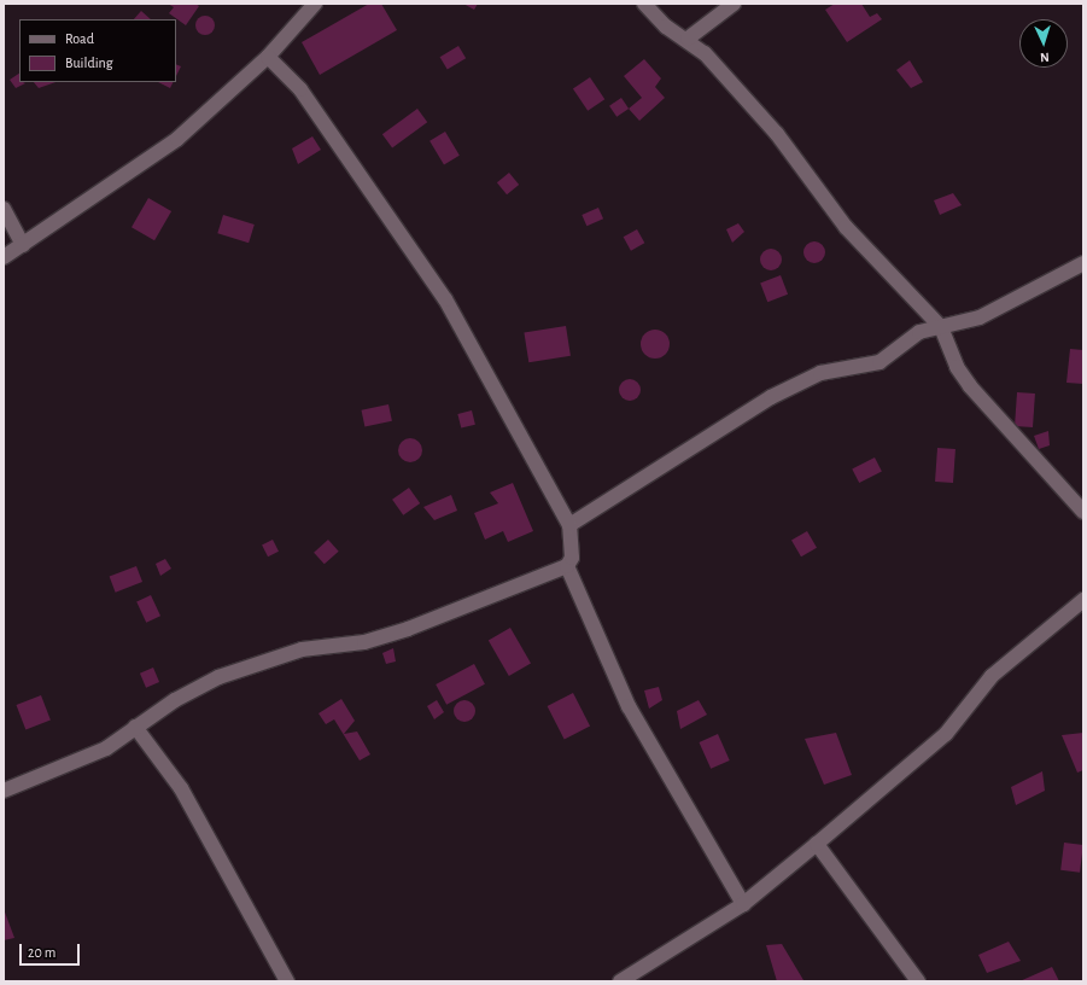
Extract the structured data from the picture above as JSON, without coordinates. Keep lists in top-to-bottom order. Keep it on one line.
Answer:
{"legend":["Road","Building"],"scale_bar":"20 m","north":"bottom"}
